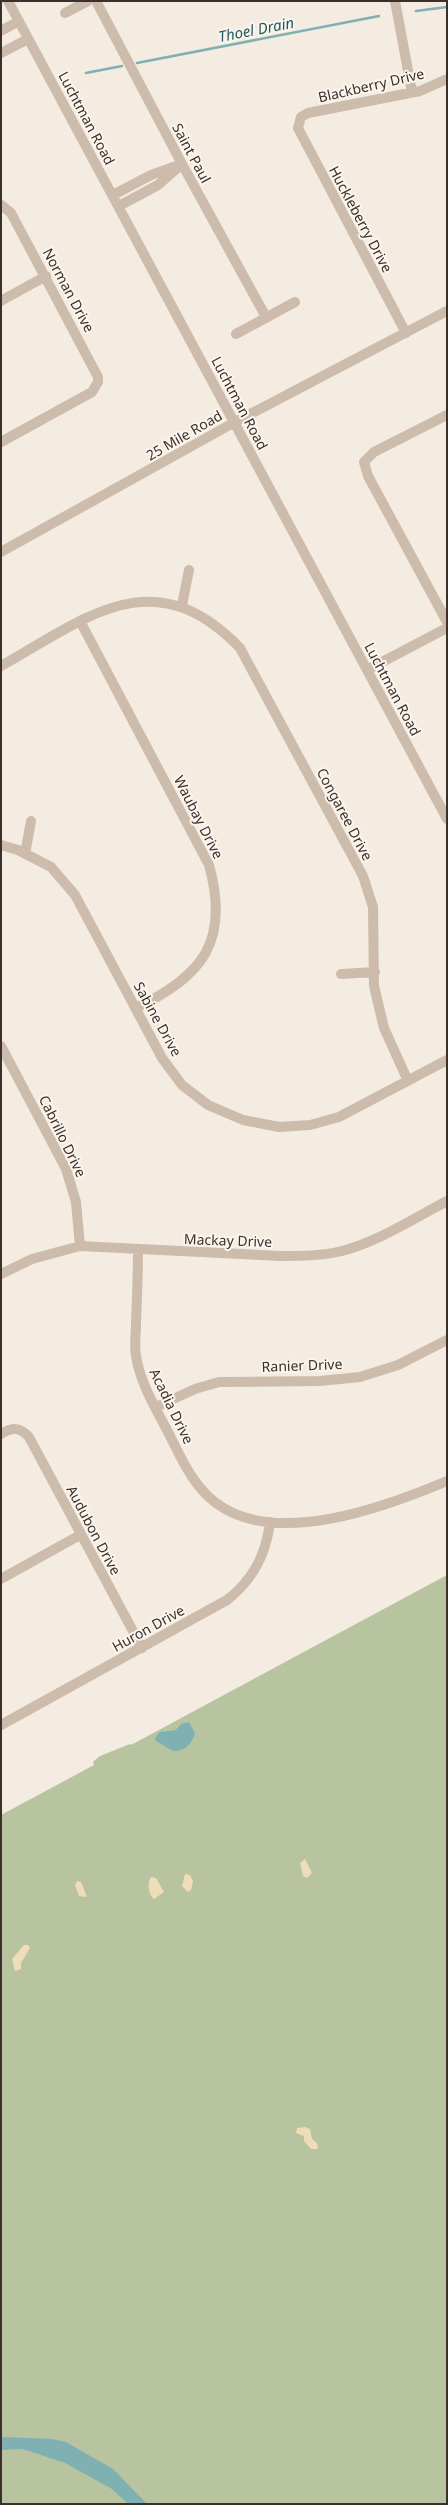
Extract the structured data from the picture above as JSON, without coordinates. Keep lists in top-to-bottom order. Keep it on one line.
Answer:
{"streets":{"street":["Blackberry Drive","Luchtman Road","Saint Paul","Huckleberry Drive","Norman Drive","25 Mile Road","Congaree Drive","Waubay Drive","Sabine Drive","Cabrillo Drive","Mackay Drive","Ranier Drive","Acadia Drive","Audubon Drive","Huron Drive"]},"crossings":[["Blackberry Drive","Huckleberry Drive"],["Luchtman Road","25 Mile Road"],["Huckleberry Drive","25 Mile Road"],["Congaree Drive","Sabine Drive"],["Waubay Drive","Sabine Drive"],["Cabrillo Drive","Mackay Drive"],["Mackay Drive","Acadia Drive"],["Ranier Drive","Acadia Drive"],["Acadia Drive","Huron Drive"],["Audubon Drive","Huron Drive"]],"water":["Thoel Drain"]}
